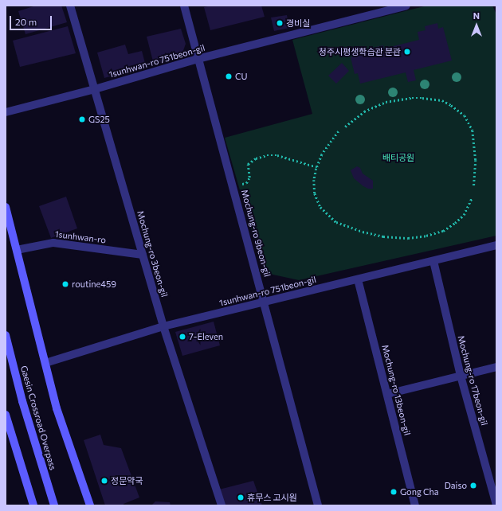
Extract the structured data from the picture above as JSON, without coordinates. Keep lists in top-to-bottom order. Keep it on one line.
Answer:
{"streets":{"main road":["Gaesin Crossroad Overpass"],"street":["1sunhwan-ro 751beon-gil","Mochung-ro 9beon-gil","1sunhwan-ro","Mochung-ro 3beon-gil","Mochung-ro 17beon-gil","Mochung-ro 13beon-gil"]},"crossings":[["1sunhwan-ro 751beon-gil","Mochung-ro 9beon-gil"],["1sunhwan-ro 751beon-gil","Mochung-ro 3beon-gil"],["1sunhwan-ro 751beon-gil","Mochung-ro 17beon-gil"],["1sunhwan-ro 751beon-gil","Mochung-ro 13beon-gil"],["1sunhwan-ro","Mochung-ro 3beon-gil"]],"parks":["배티공원"],"places":["경비실","청주시평생학습관 분관","CU","GS25","routine459","7-Eleven","정문약국","Daiso","Gong Cha","휴무스 고시원"],"scale_bar":"20 m","north":"top"}
